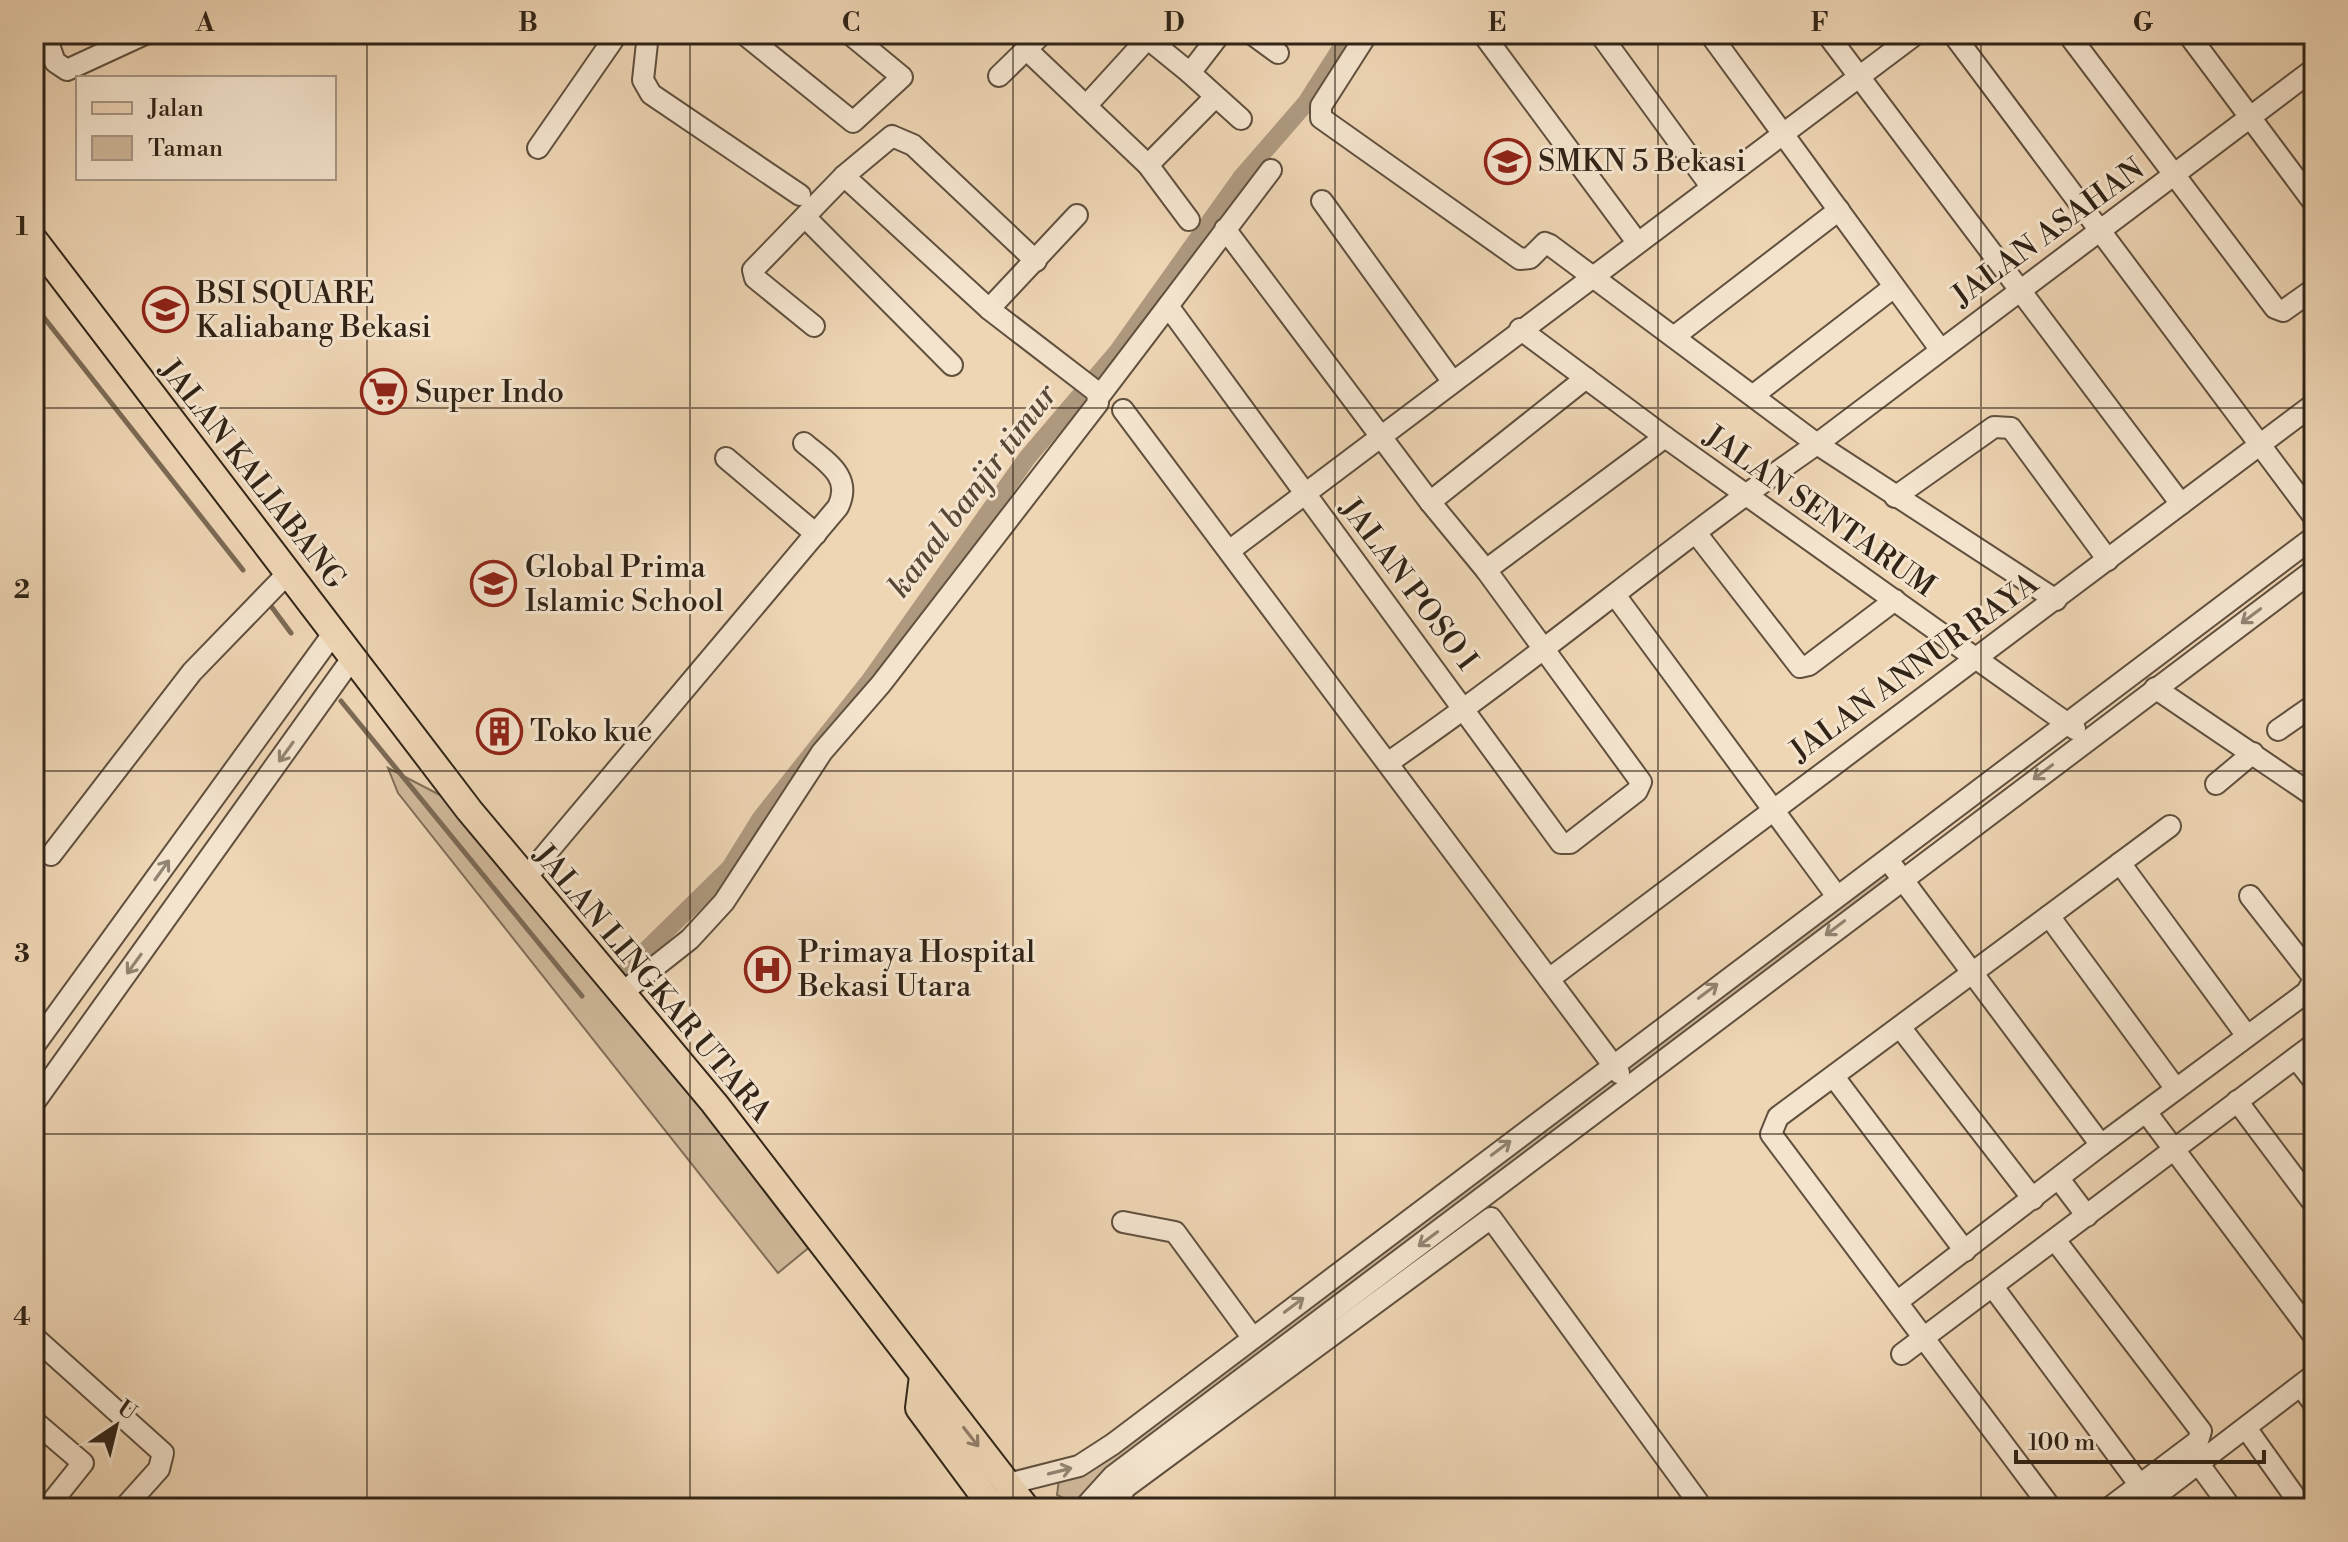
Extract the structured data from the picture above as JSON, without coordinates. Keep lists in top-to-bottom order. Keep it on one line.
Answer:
{"streets":{"main road":["JALAN KALIABANG","JALAN LINGKAR UTARA"],"street":["JALAN ASAHAN","JALAN SENTARUM","JALAN POSO I","JALAN ANNUR RAYA"]},"crossings":[["JALAN ASAHAN","JALAN SENTARUM"],["JALAN ASAHAN","JALAN POSO I"],["JALAN KALIABANG","JALAN LINGKAR UTARA"],["JALAN SENTARUM","JALAN ANNUR RAYA"]],"water":["kanal banjir timur"],"places":{"school or university":["SMKN 5 Bekasi","BSI SQUARE Kaliabang Bekasi","Global Prima Islamic School"],"supermarket":["Super Indo"],"building":["Toko kue"],"hospital":["Primaya Hospital Bekasi Utara"]},"legend":["Jalan","Taman"],"scale_bar":"100 m","north":"top right","grid":{"columns":["A","B","C","D","E","F","G"],"rows":["1","2","3","4"]}}
